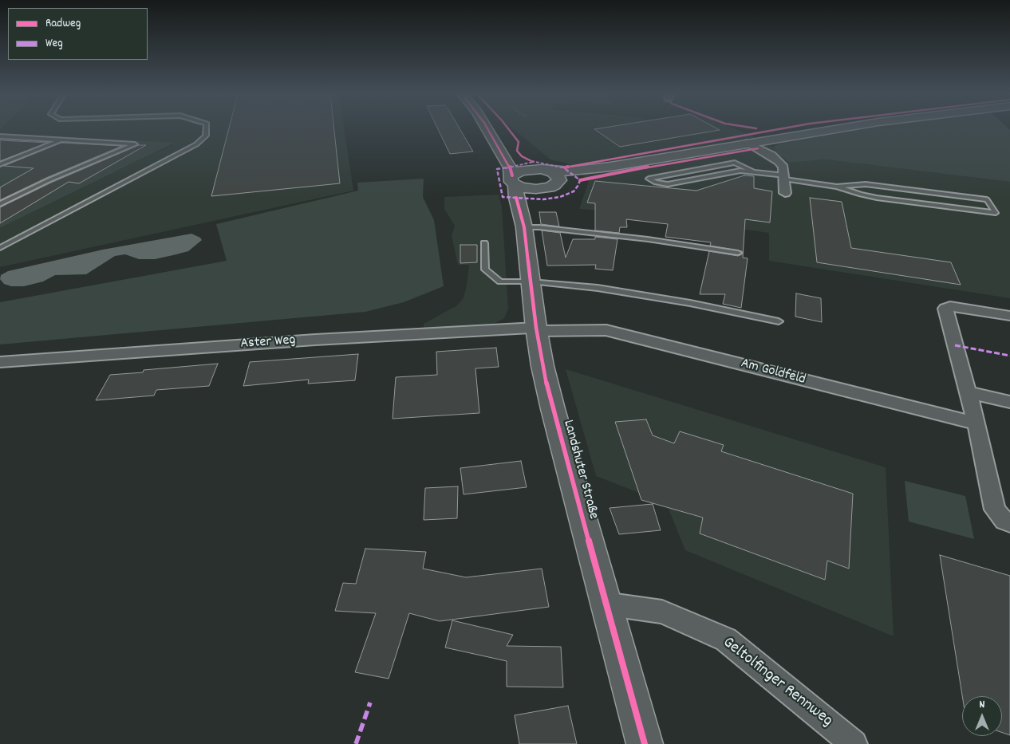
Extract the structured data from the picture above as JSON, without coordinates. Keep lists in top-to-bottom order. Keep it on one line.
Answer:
{"streets":{"main road":["Landshuter Straße"],"street":["Aster Weg","Am Goldfeld","Geltolfinger Rennweg"]},"crossings":[["Aster Weg","Am Goldfeld"],["Aster Weg","Landshuter Straße"],["Am Goldfeld","Landshuter Straße"],["Landshuter Straße","Geltolfinger Rennweg"]],"legend":["Radweg","Weg"],"north":"top"}
